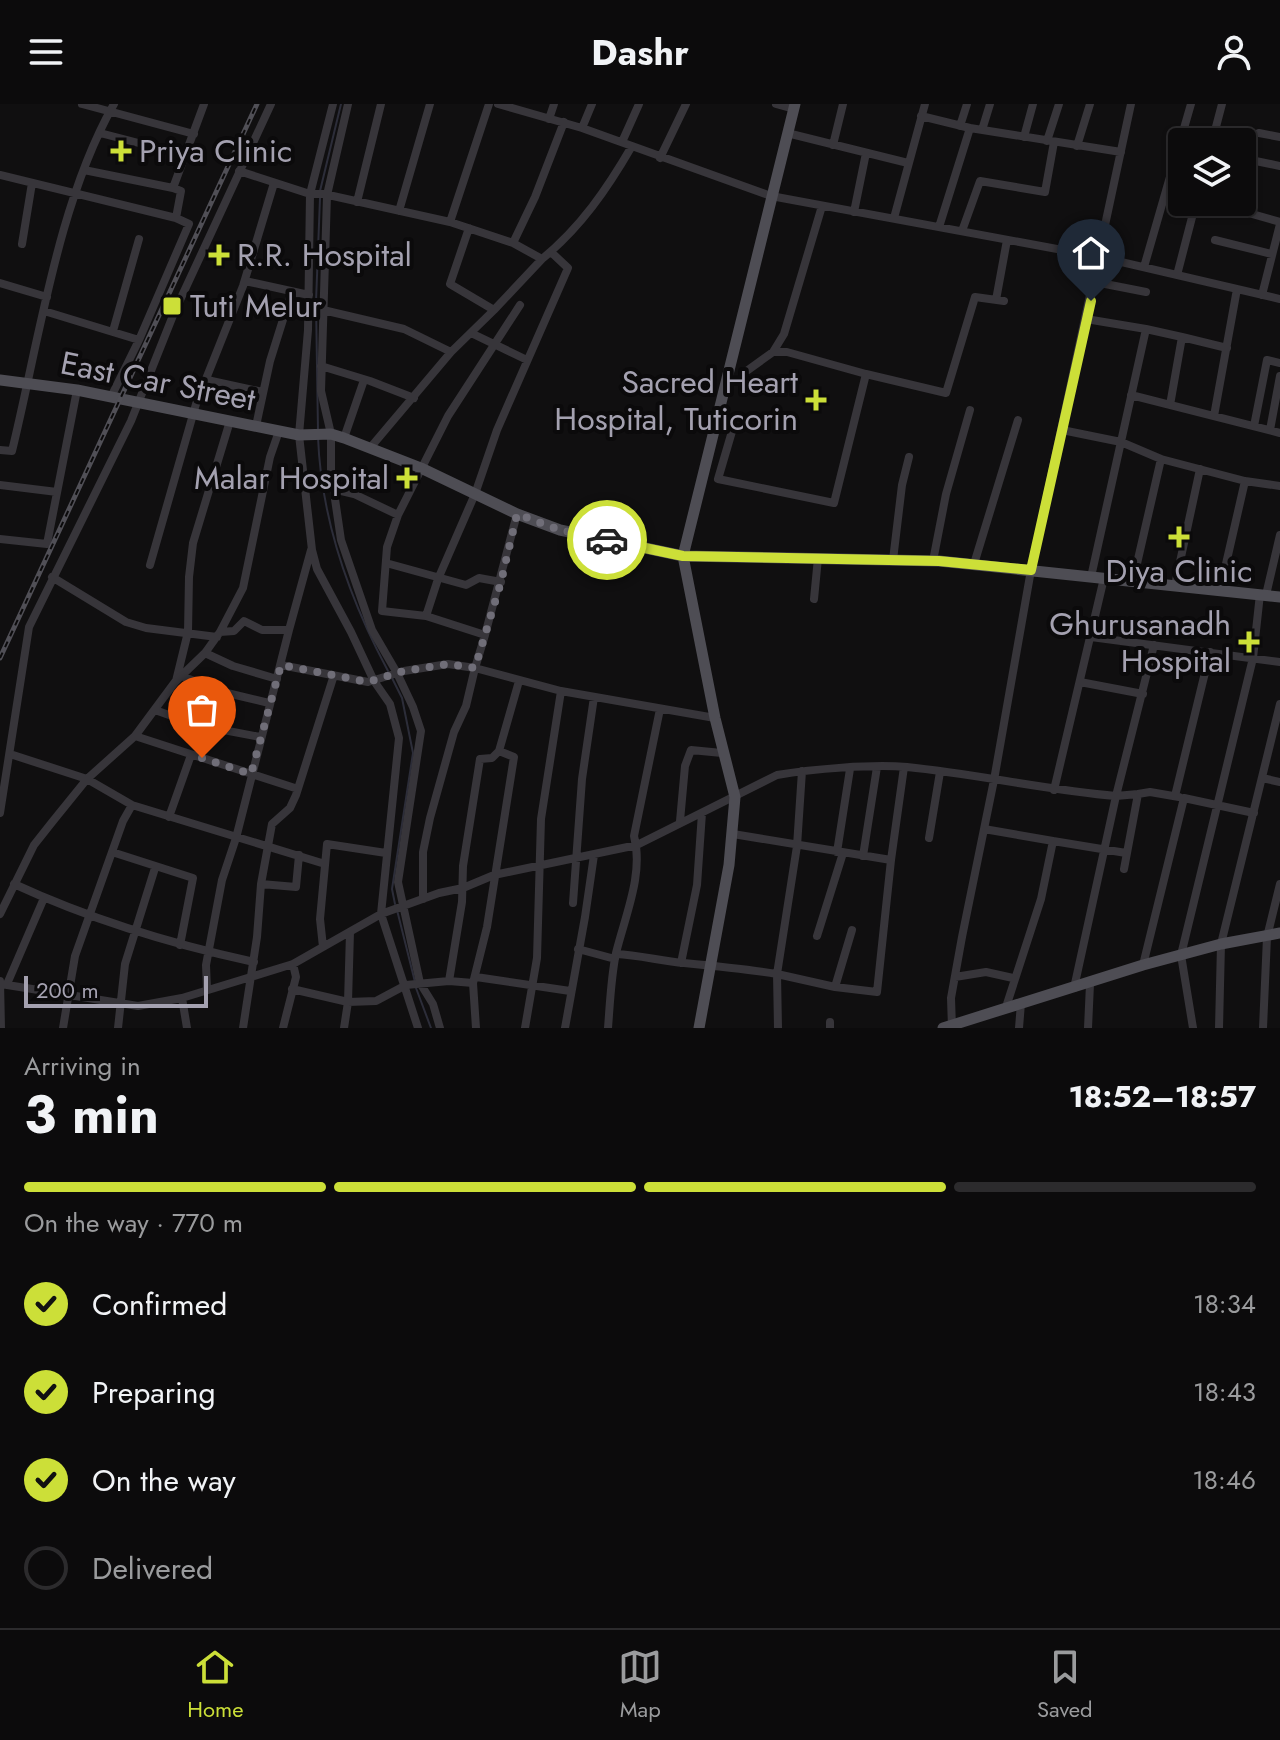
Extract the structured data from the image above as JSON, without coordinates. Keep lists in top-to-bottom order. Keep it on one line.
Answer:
{"streets":{"main road":["East Car Street"]},"places":{"health":["Priya Clinic","R.R. Hospital","Sacred Heart Hospital, Tuticorin","Malar Hospital","Diya Clinic","Ghurusanadh Hospital"],"transit":["Tuti Melur"]},"scale_bar":"200 m","page":{"header":"Dashr","scale":"200 m","heading":["3 min","Arriving in","18:52–18:57"],"bar":"On the way · 770 m","list":[["Confirmed","18:34"],["Preparing","18:43"],["On the way","18:46"],"Delivered"],"tabs":["Home","Map","Saved"]}}
